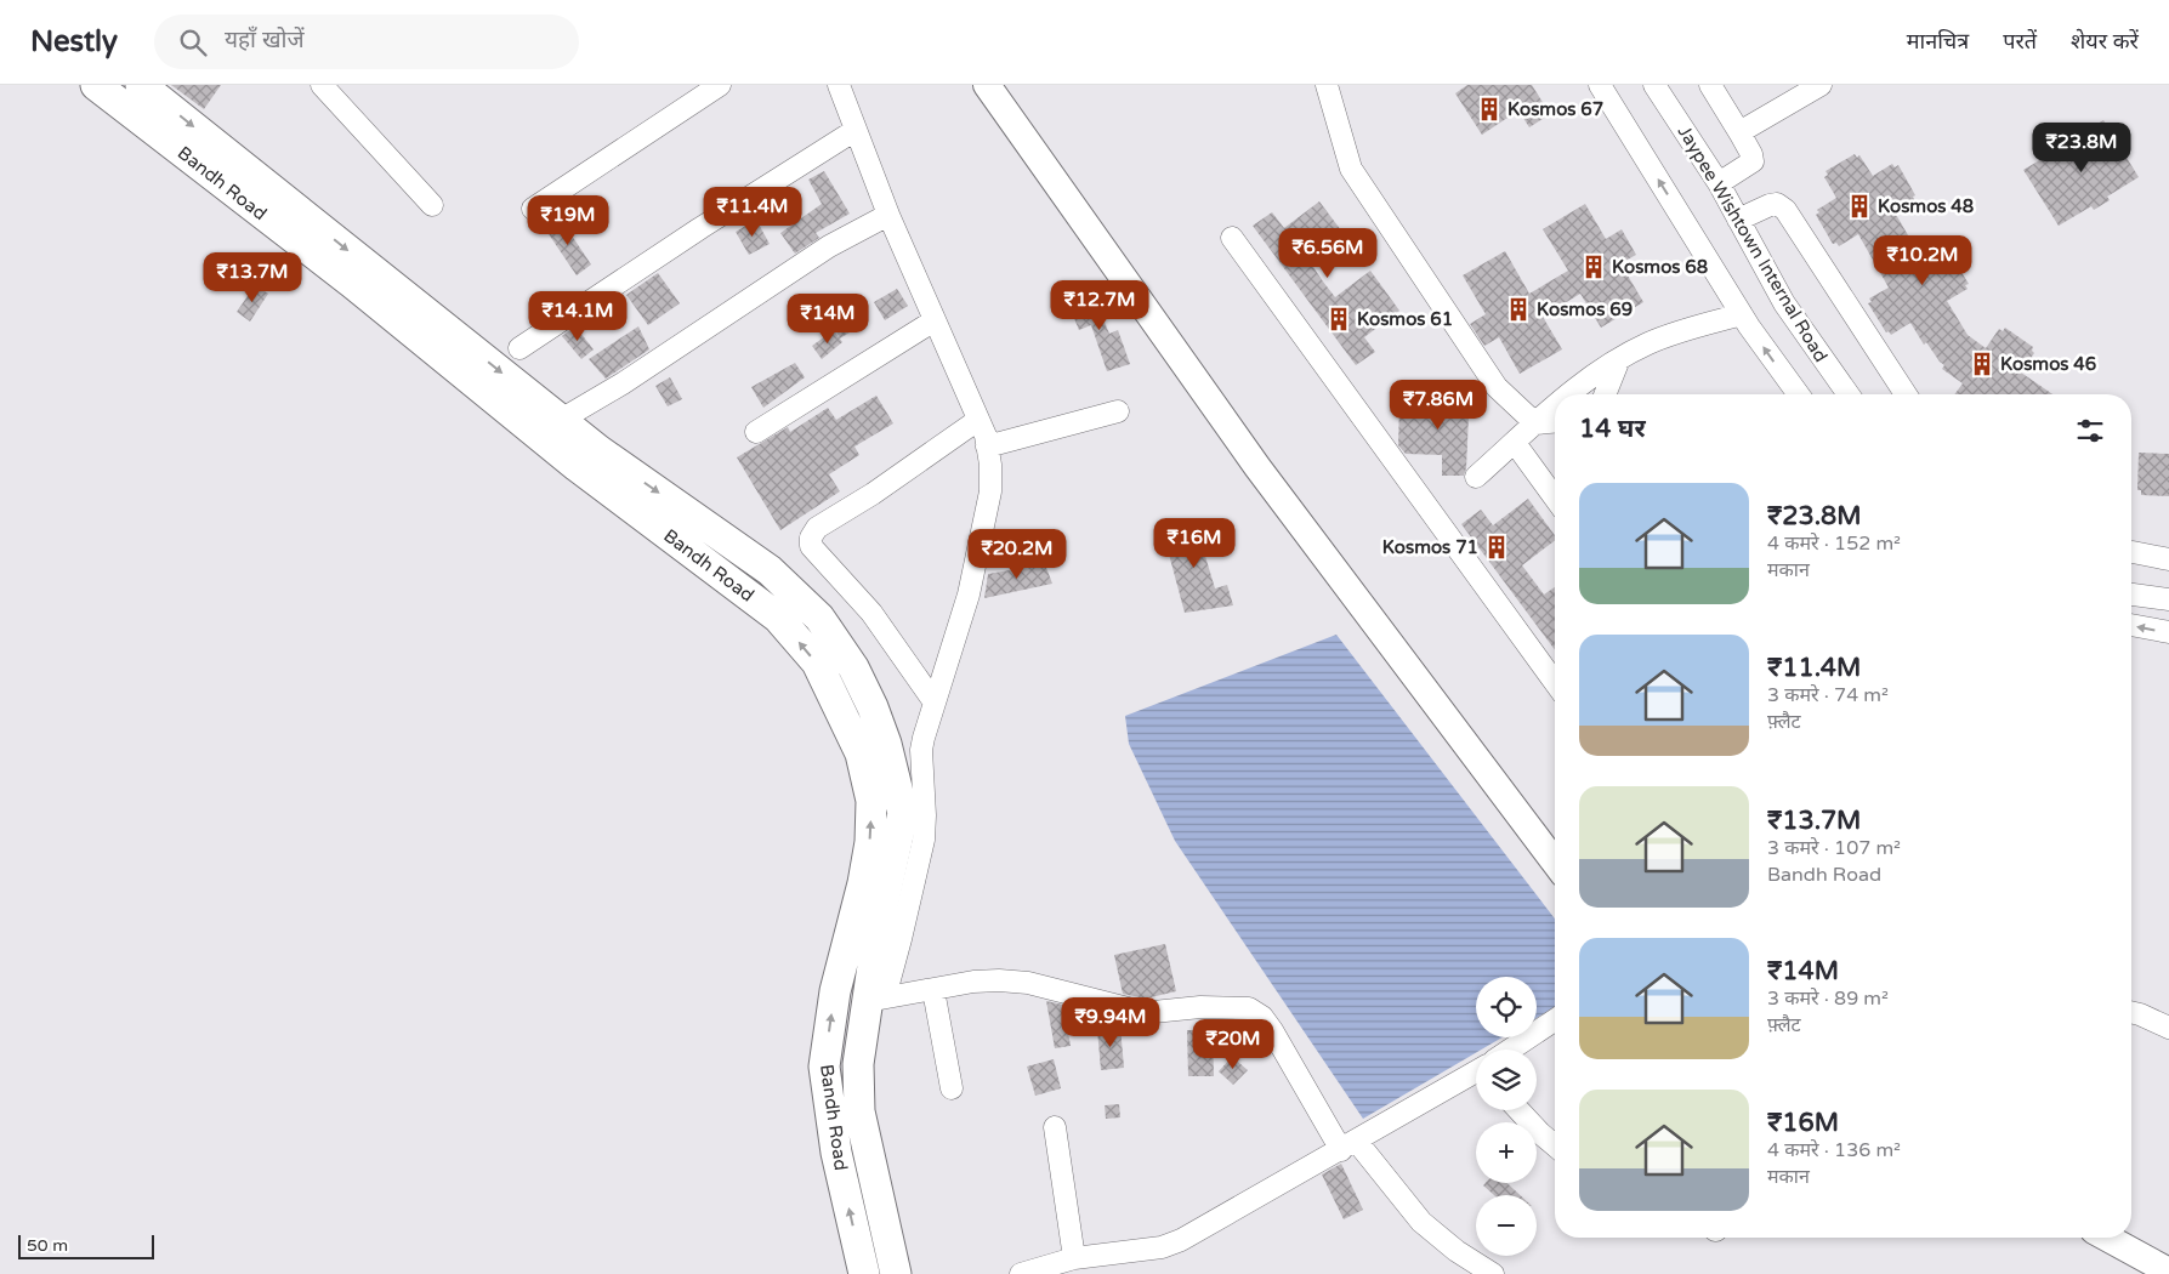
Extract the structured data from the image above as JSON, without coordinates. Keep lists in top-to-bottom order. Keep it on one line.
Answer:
{"streets":{"main road":["Bandh Road"],"street":["Jaypee Wishtown Internal Road"]},"places":{"building":["Kosmos 67","Kosmos 48","Kosmos 68","Kosmos 69","Kosmos 61","Kosmos 46","Kosmos 71"]},"scale_bar":"50 m","page":{"header":"Nestly","search":"यहाँ खोजें","nav":["मानचित्र","परतें","शेयर करें"],"price":["₹23.8M","₹11.4M","₹19M","₹6.56M","₹10.2M","₹13.7M","₹12.7M","₹14.1M","₹14M","₹7.86M","₹16M","₹20.2M","₹9.94M","₹20M"],"heading":"14 घर","list":[{"name":"₹23.8M","note":"4 कमरे · 152 m² · मकान"},{"name":"₹11.4M","note":"3 कमरे · 74 m² · फ़्लैट"},{"name":"₹13.7M","note":"3 कमरे · 107 m² · Bandh Road"},{"name":"₹14M","note":"3 कमरे · 89 m² · फ़्लैट"},{"name":"₹16M","note":"4 कमरे · 136 m² · मकान"}],"map_buttons":["+","−"],"scale":"50 m"}}
